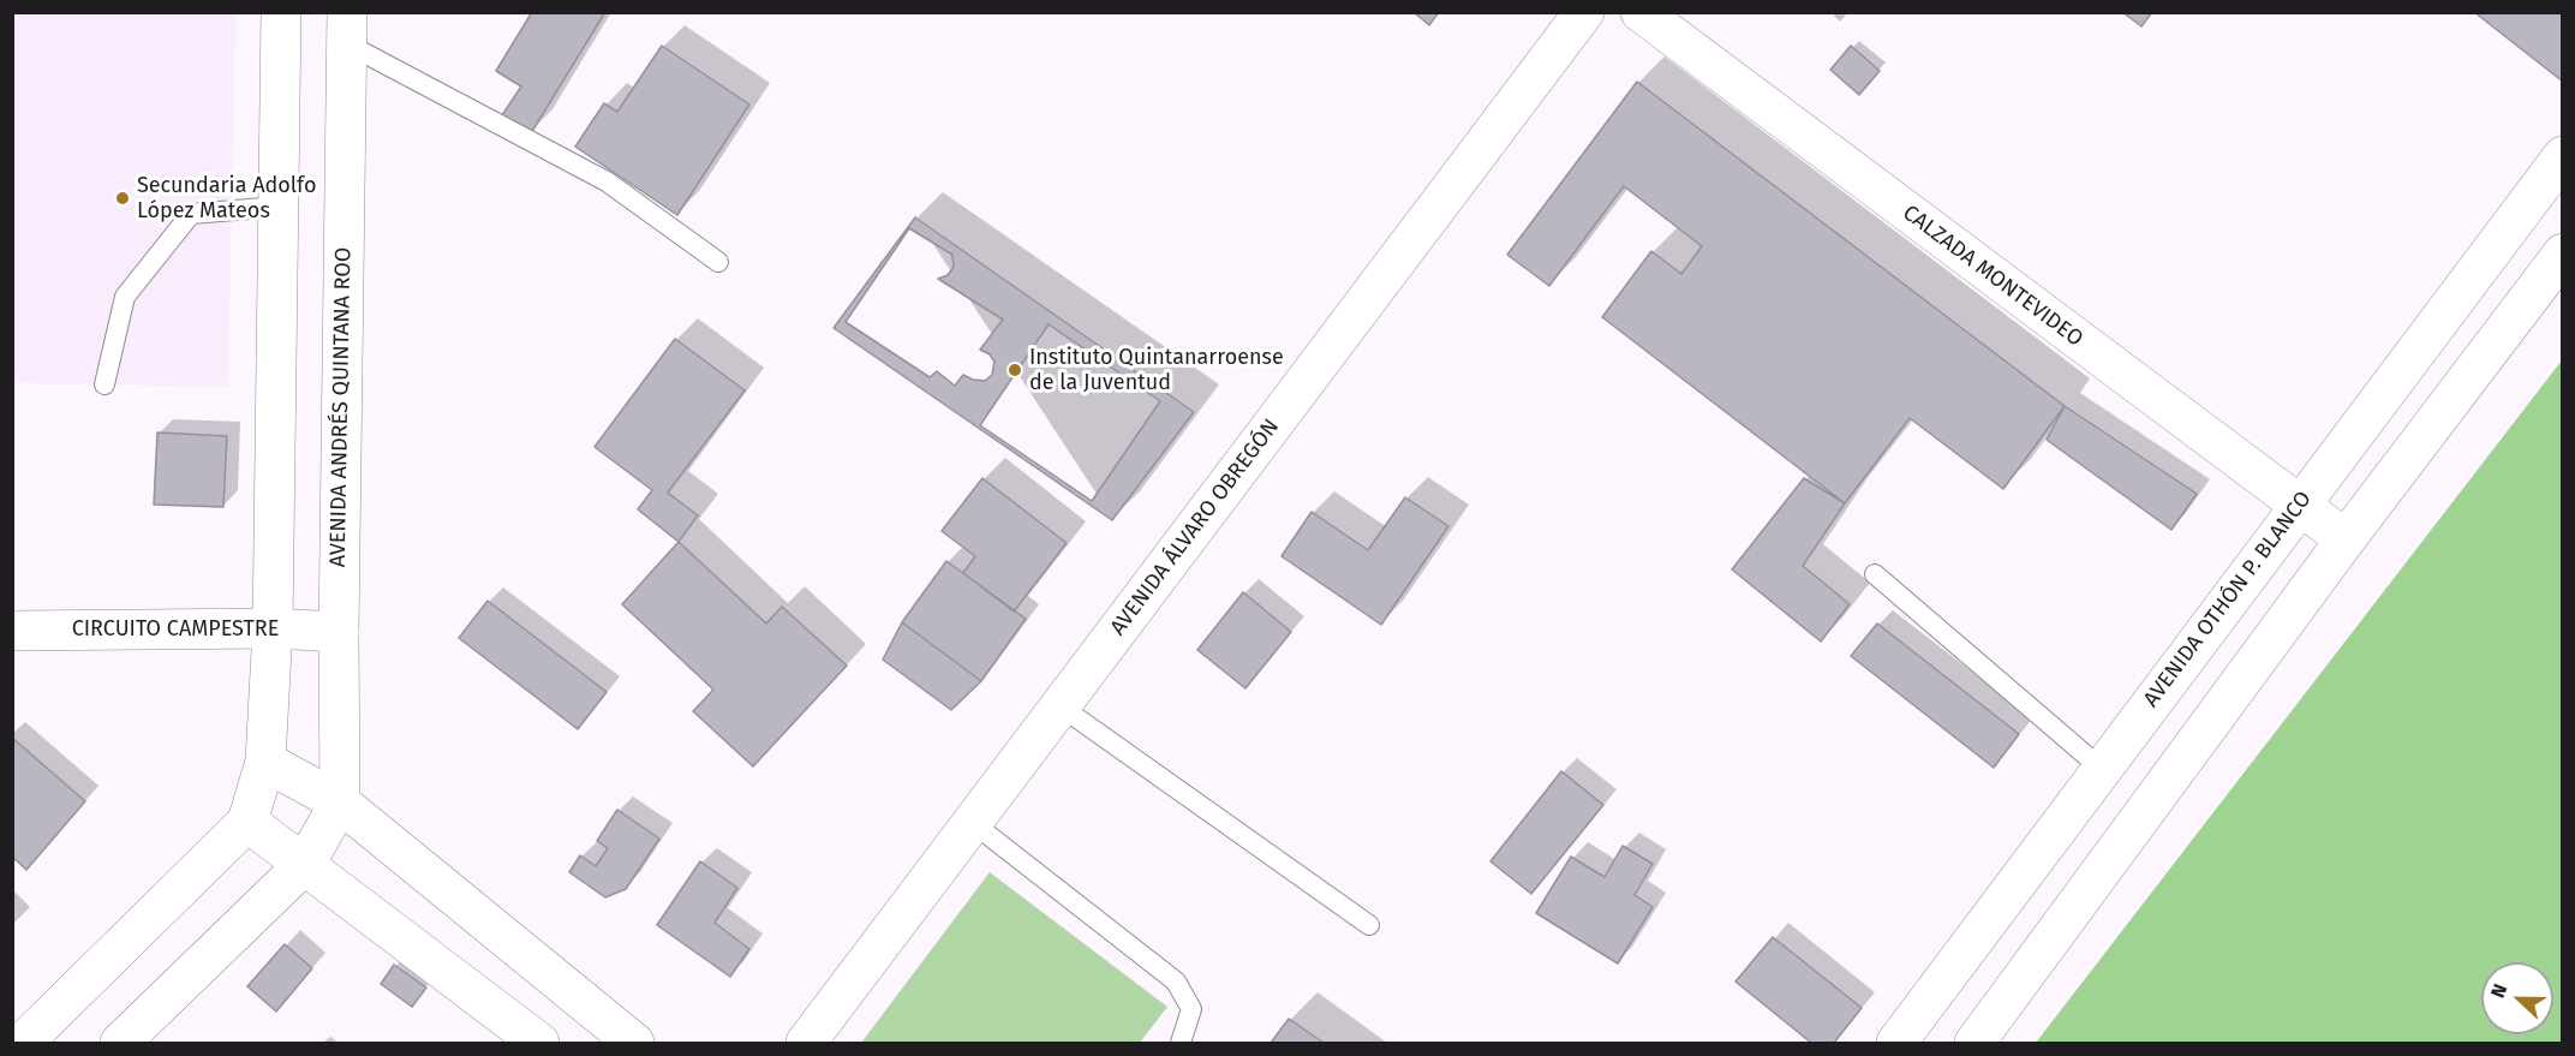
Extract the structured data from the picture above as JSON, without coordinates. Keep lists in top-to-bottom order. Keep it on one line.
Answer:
{"streets":{"street":["CALZADA MONTEVIDEO","AVENIDA ANDRÉS QUINTANA ROO","AVENIDA ÁLVARO OBREGÓN","AVENIDA OTHÓN P. BLANCO","CIRCUITO CAMPESTRE"]},"crossings":[["CALZADA MONTEVIDEO","AVENIDA OTHÓN P. BLANCO"],["AVENIDA ANDRÉS QUINTANA ROO","CIRCUITO CAMPESTRE"]],"places":["Secundaria Adolfo López Mateos","Instituto Quintanarroense de la Juventud"],"north":"left"}
